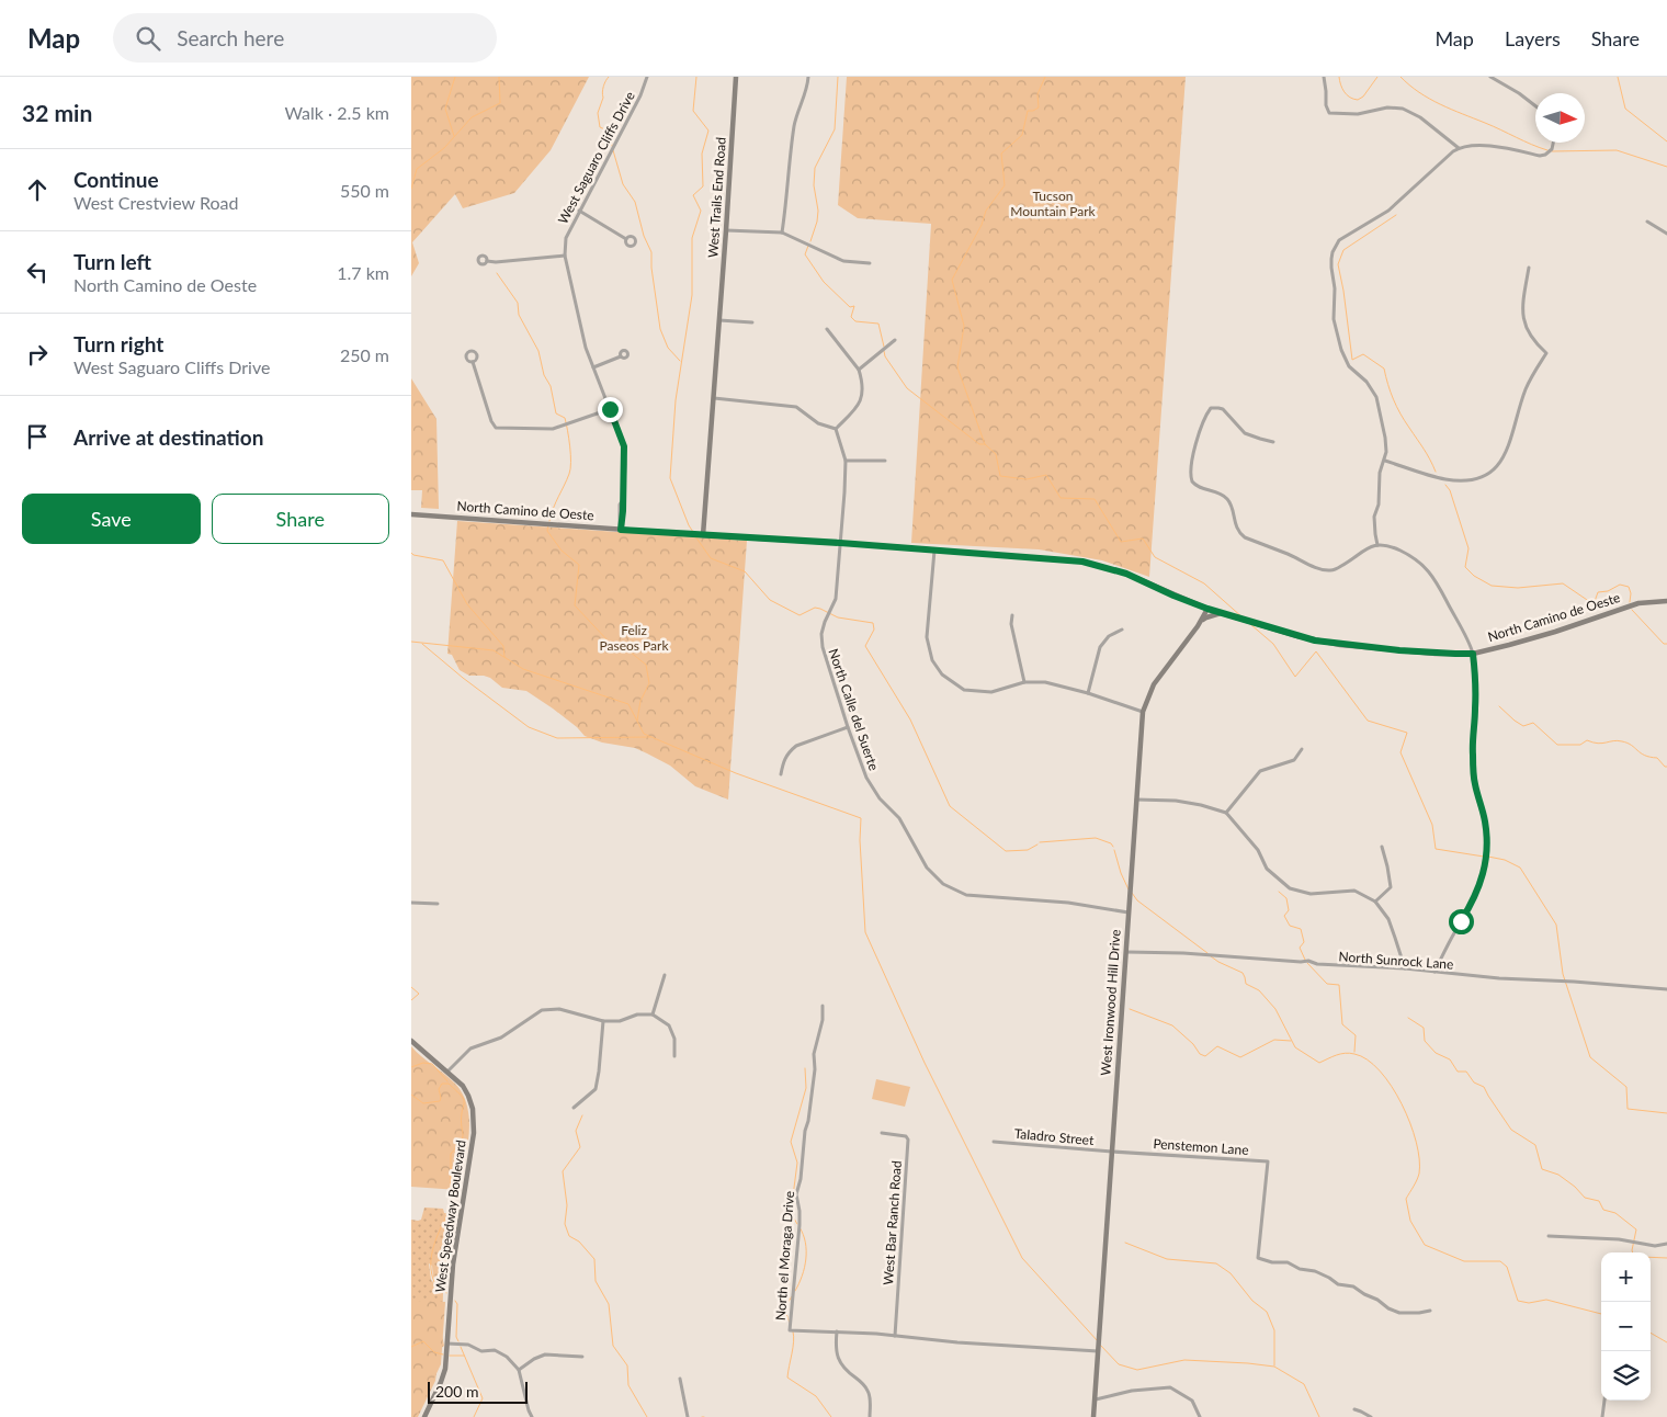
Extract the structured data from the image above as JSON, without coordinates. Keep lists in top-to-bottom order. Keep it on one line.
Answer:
{"streets":{"street":["West Saguaro Cliffs Drive","West Trails End Road","North Camino de Oeste","North Calle del Suerte","North Sunrock Lane","West Ironwood Hill Drive","Taladro Street","Penstemon Lane","West Speedway Boulevard","West Bar Ranch Road","North el Moraga Drive"]},"crossings":[["West Saguaro Cliffs Drive","North Camino de Oeste"],["West Trails End Road","North Camino de Oeste"],["North Camino de Oeste","North Calle del Suerte"],["North Camino de Oeste","West Ironwood Hill Drive"],["North Calle del Suerte","West Ironwood Hill Drive"],["North Sunrock Lane","West Ironwood Hill Drive"],["West Ironwood Hill Drive","Taladro Street"],["West Ironwood Hill Drive","Penstemon Lane"],["West Ironwood Hill Drive","North el Moraga Drive"],["Taladro Street","Penstemon Lane"],["West Bar Ranch Road","North el Moraga Drive"]],"parks":["Tucson Mountain Park","Feliz Paseos Park"],"scale_bar":"200 m","north":"right","page":{"header":"Map","search":"Search here","nav":["Map","Layers","Share"],"heading":["32 min","Walk · 2.5 km"],"list":[["Continue","West Crestview Road","550 m"],["Turn left","North Camino de Oeste","1.7 km"],["Turn right","West Saguaro Cliffs Drive","250 m"],"Arrive at destination"],"buttons":["Save","Share"],"map_buttons":["+","−"],"scale":"200 m"}}
